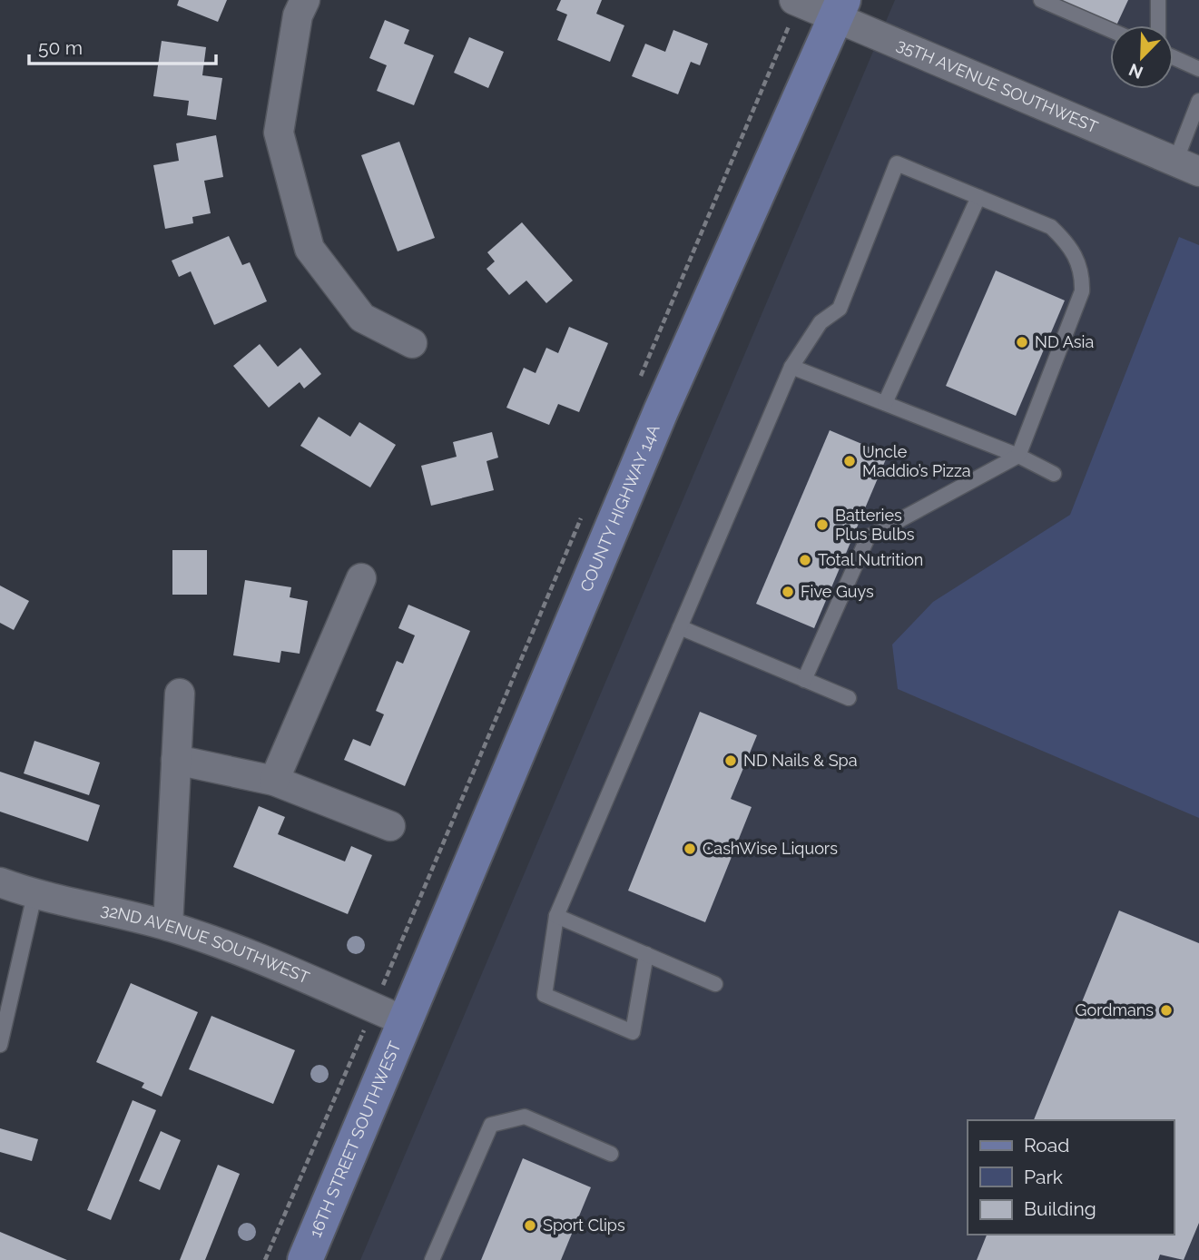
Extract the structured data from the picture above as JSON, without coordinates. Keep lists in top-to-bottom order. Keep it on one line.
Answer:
{"streets":{"main road":["COUNTY HIGHWAY 14A","16TH STREET SOUTHWEST"],"street":["35TH AVENUE SOUTHWEST","32ND AVENUE SOUTHWEST"]},"crossings":[["35TH AVENUE SOUTHWEST","COUNTY HIGHWAY 14A"],["COUNTY HIGHWAY 14A","32ND AVENUE SOUTHWEST"],["COUNTY HIGHWAY 14A","16TH STREET SOUTHWEST"],["32ND AVENUE SOUTHWEST","16TH STREET SOUTHWEST"]],"places":["ND Asia","Uncle Maddio’s Pizza","Batteries Plus Bulbs","Total Nutrition","Five Guys","ND Nails & Spa","CashWise Liquors","Gordmans","Sport Clips"],"legend":["Road","Park","Building"],"scale_bar":"50 m","north":"bottom left"}
